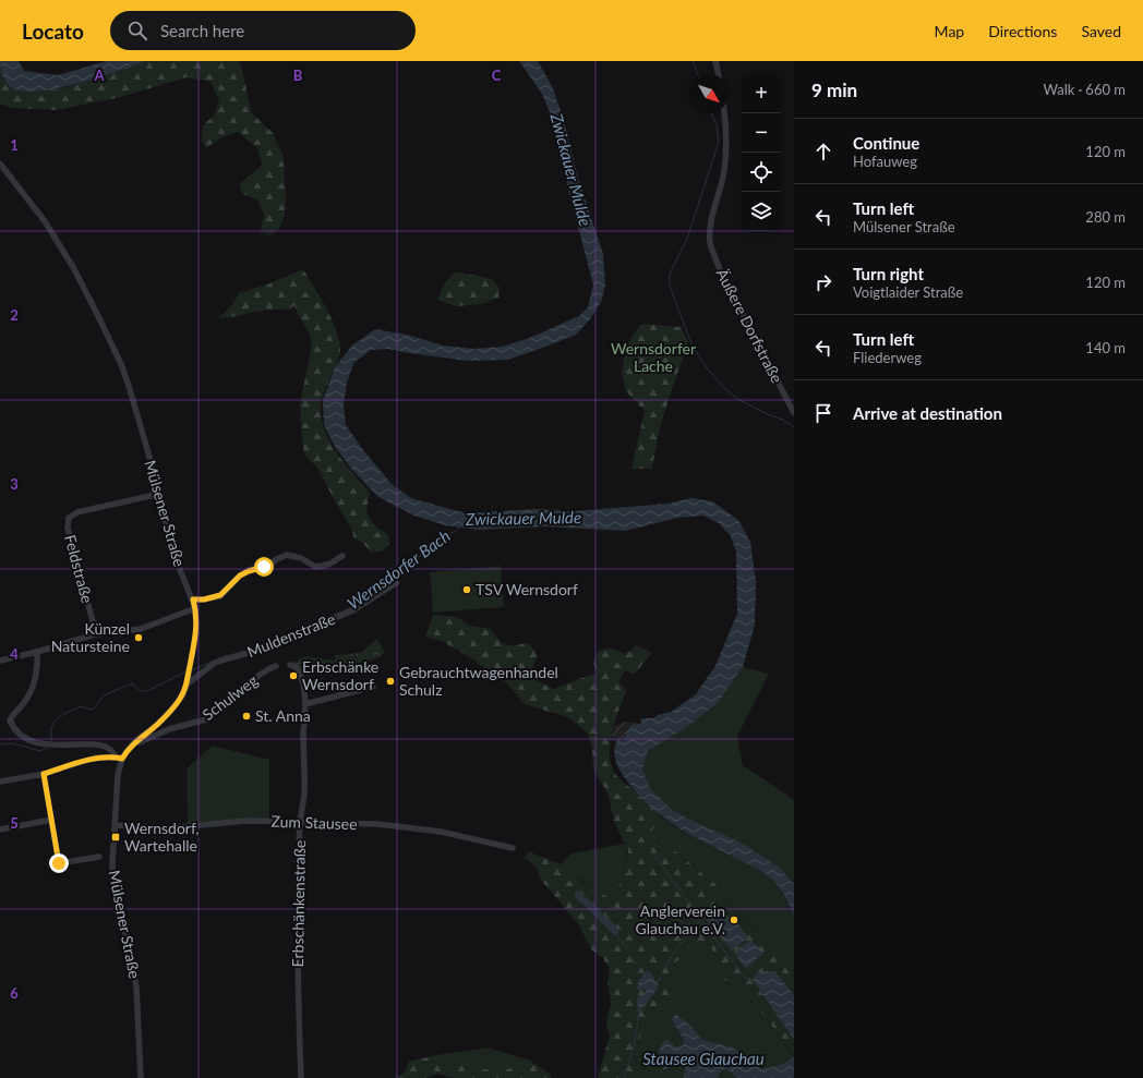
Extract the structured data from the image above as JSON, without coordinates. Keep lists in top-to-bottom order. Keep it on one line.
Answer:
{"streets":{"street":["Äußere Dorfstraße","Mülsener Straße","Feldstraße","Muldenstraße","Schulweg","Zum Stausee","Erbschänkenstraße"]},"crossings":[["Mülsener Straße","Feldstraße"],["Mülsener Straße","Muldenstraße"],["Mülsener Straße","Schulweg"],["Mülsener Straße","Zum Stausee"],["Zum Stausee","Erbschänkenstraße"]],"water":["Zwickauer Mulde","Wernsdorfer Bach","Stausee Glauchau"],"parks":["Wernsdorfer Lache"],"places":{"other":["TSV Wernsdorf","Künzel Natursteine","Erbschänke Wernsdorf","Gebrauchtwagenhandel Schulz","St. Anna","Anglerverein Glauchau e.V."],"transit":["Wernsdorf, Wartehalle"]},"north":"bottom right","page":{"header":"Locato","search":"Search here","nav":["Map","Directions","Saved"],"heading":["9 min","Walk · 660 m"],"map_buttons":["+","−"],"list":[["Continue","Hofauweg","120 m"],["Turn left","Mülsener Straße","280 m"],["Turn right","Voigtlaider Straße","120 m"],["Turn left","Fliederweg","140 m"],"Arrive at destination"]},"grid":{"columns":["A","B","C"],"rows":["1","2","3","4","5","6"]}}
